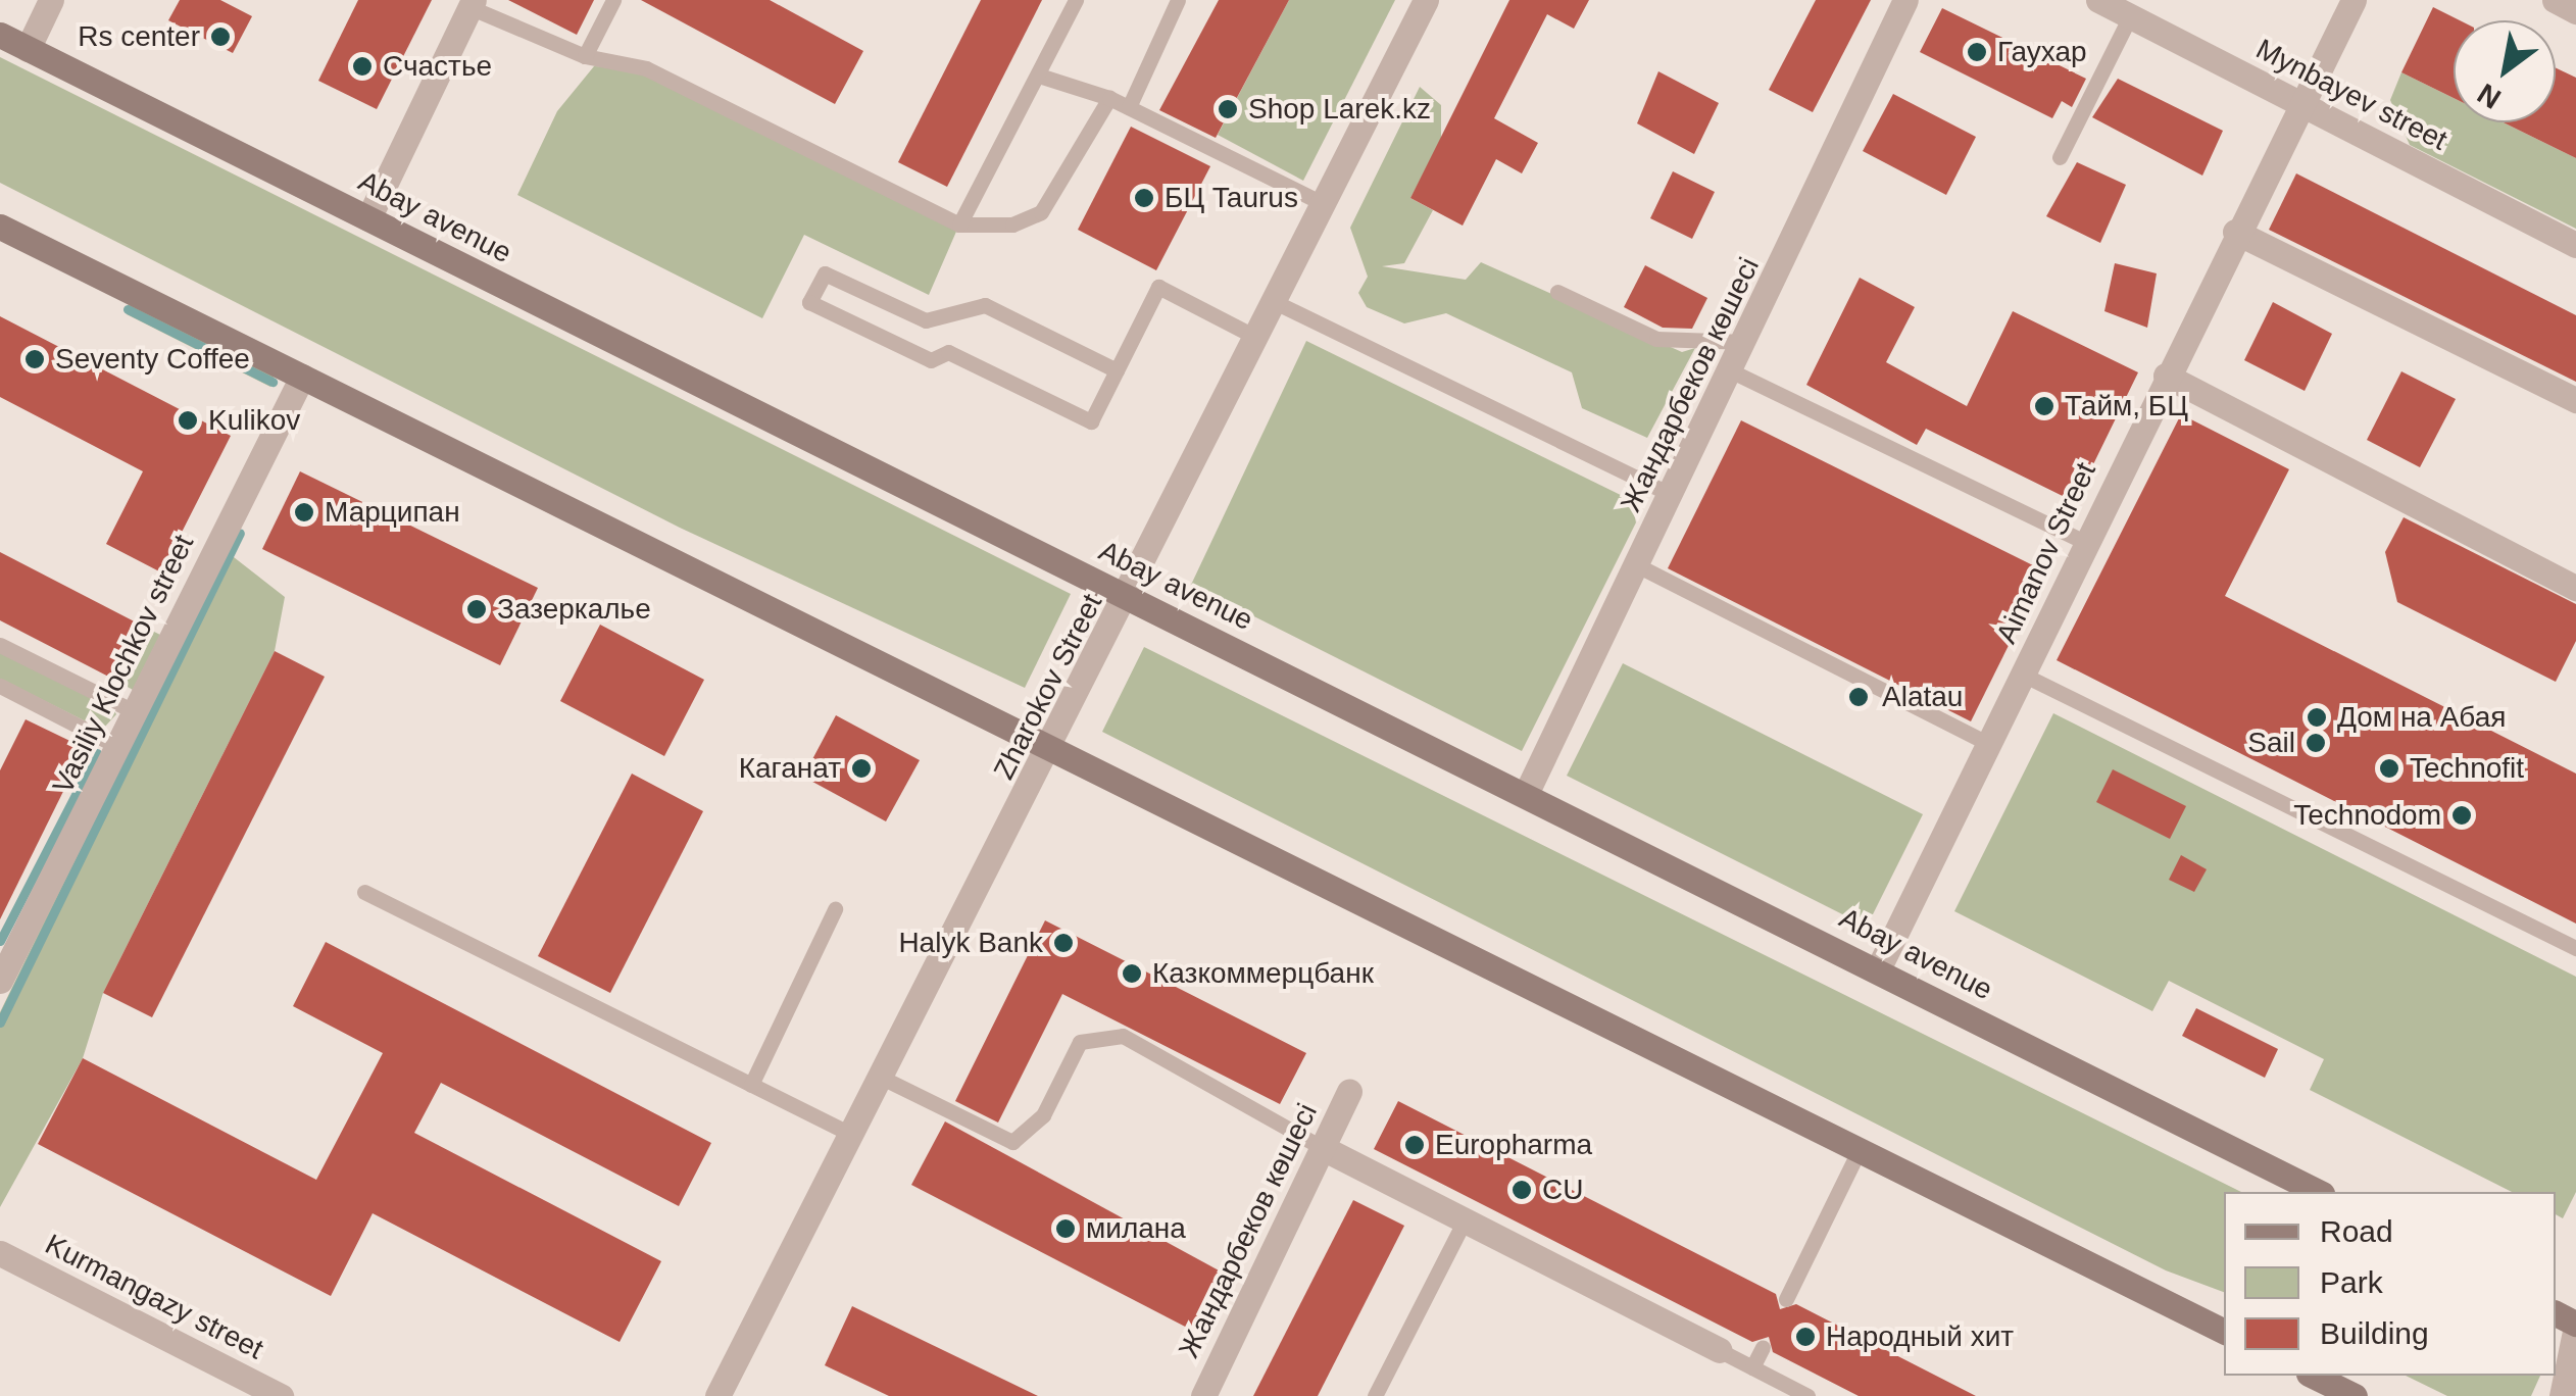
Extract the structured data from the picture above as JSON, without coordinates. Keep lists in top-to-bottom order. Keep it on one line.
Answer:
{"streets":{"main road":["Abay avenue"],"street":["Mynbayev street","Жандарбеков көшесі","Aimanov Street","Vasiliy Klochkov street","Zharokov Street","Kurmangazy street"]},"crossings":[["Mynbayev street","Aimanov Street"],["Abay avenue","Жандарбеков көшесі"],["Abay avenue","Aimanov Street"],["Abay avenue","Zharokov Street"]],"places":["Rs center","Гаухар","Счастье","Shop Larek.kz","БЦ Taurus","Seventy Coffee","Тайм, БЦ","Kulikov","Марципан","Зазеркалье","Alatau","Дом на Абая","Sail","Каганат","Technofit","Technodom","Halyk Bank","Казкоммерцбанк","Europharma","CU","милана","Народный хит"],"legend":["Road","Park","Building"],"north":"bottom left"}
